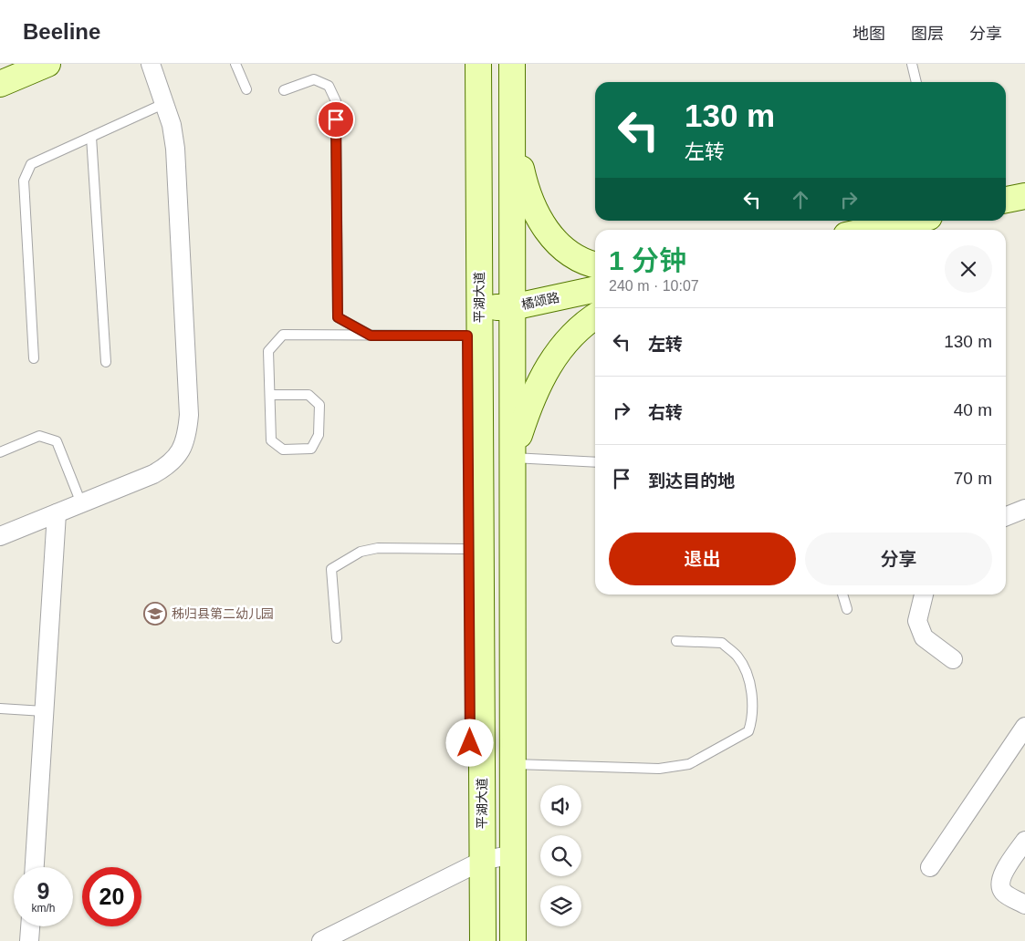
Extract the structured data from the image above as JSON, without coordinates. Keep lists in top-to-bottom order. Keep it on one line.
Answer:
{"streets":{"main road":["平湖大道","橘颂路"]},"crossings":[["平湖大道","橘颂路"]],"places":{"school or university":["秭归县第二幼儿园"]},"page":{"header":"Beeline","nav":["地图","图层","分享"],"turn":["130 m","左转"],"heading":["1 分钟","240 m · 10:07"],"list":[{"name":"左转","value":"130 m"},{"name":"右转","value":"40 m"},{"name":"到达目的地","value":"70 m"}],"buttons":["退出","分享"],"speed":"9 km/h","limit":"20"}}
